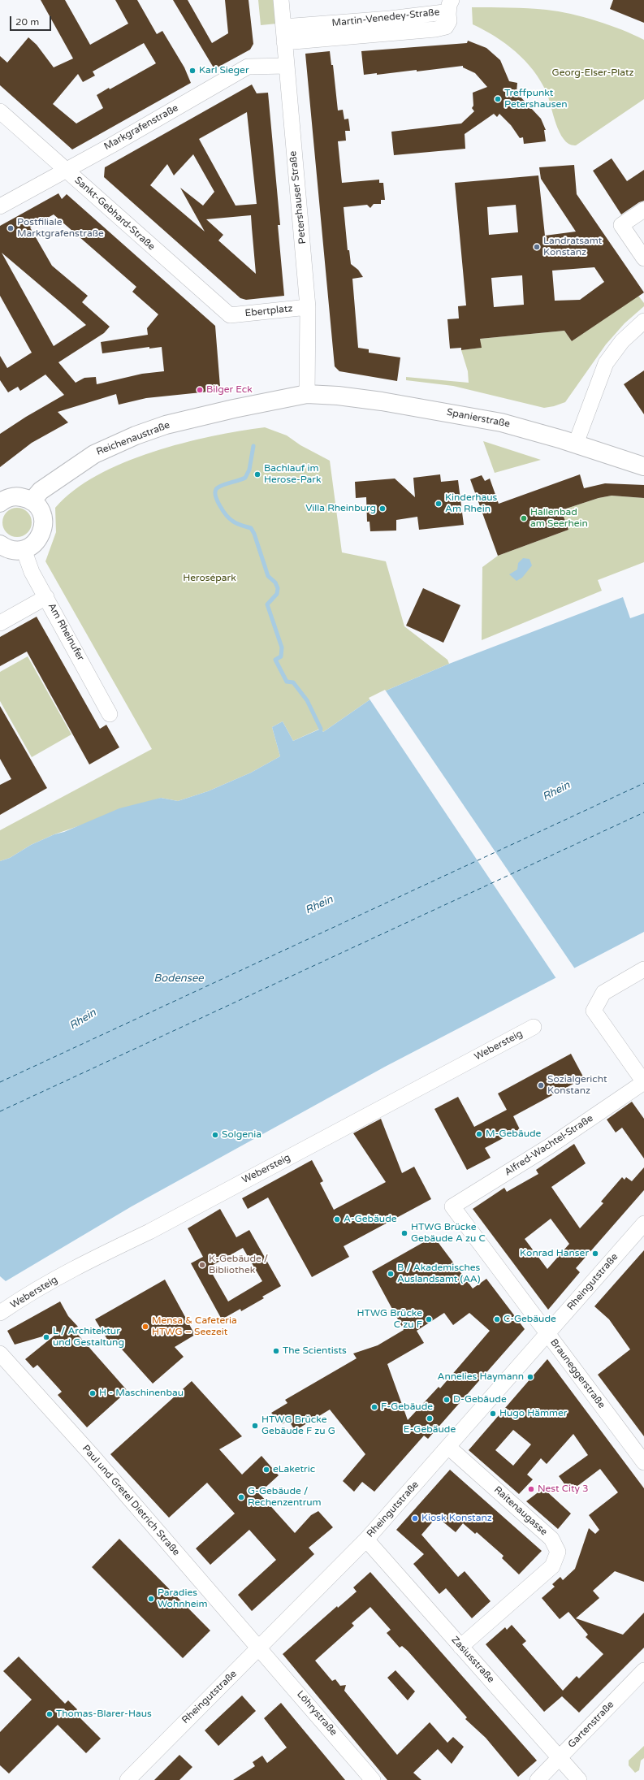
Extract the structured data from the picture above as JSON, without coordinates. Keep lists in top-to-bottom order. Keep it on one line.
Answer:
{"streets":{"main road":["Spanierstraße","Reichenaustraße"],"street":["Martin-Venedey-Straße","Markgrafenstraße","Petershauser Straße","Sankt-Gebhard-Straße","Ebertplatz","Am Rheinufer","Webersteig","Alfred-Wachtel-Straße","Rheingutstraße","Brauneggerstraße","Paul und Gretel Dietrich Straße","Raitenaugasse","Zasiusstraße","Löhrystraße","Gartenstraße"]},"crossings":[["Martin-Venedey-Straße","Petershauser Straße"],["Markgrafenstraße","Petershauser Straße"],["Markgrafenstraße","Sankt-Gebhard-Straße"],["Petershauser Straße","Ebertplatz"],["Petershauser Straße","Spanierstraße"],["Petershauser Straße","Reichenaustraße"],["Sankt-Gebhard-Straße","Ebertplatz"],["Spanierstraße","Reichenaustraße"],["Alfred-Wachtel-Straße","Brauneggerstraße"],["Rheingutstraße","Brauneggerstraße"],["Rheingutstraße","Paul und Gretel Dietrich Straße"],["Rheingutstraße","Raitenaugasse"],["Rheingutstraße","Zasiusstraße"],["Rheingutstraße","Löhrystraße"],["Paul und Gretel Dietrich Straße","Löhrystraße"],["Raitenaugasse","Zasiusstraße"],["Zasiusstraße","Gartenstraße"]],"water":["Rhein","Bodensee"],"parks":["Georg-Elser-Platz","Herosépark"],"places":["Karl Sieger","Treffpunkt Petershausen","Postfiliale Marktgrafenstraße","Landratsamt Konstanz","Bilger Eck","Bachlauf im Herose-Park","Kinderhaus Am Rhein","Villa Rheinburg","Hallenbad am Seerhein","Sozialgericht Konstanz","M-Gebäude","Solgenia","A-Gebäude","HTWG Brücke Gebäude A zu C","Konrad Hanser","K-Gebäude / Bibliothek","B / Akademisches Auslandsamt (AA)","HTWG Brücke C zu F","C-Gebäude","Mensa & Cafeteria HTWG – Seezeit","L / Architektur und Gestaltung","The Scientists","Annelies Haymann","H - Maschinenbau","D-Gebäude","F-Gebäude","Hugo Hämmer","E-Gebäude","HTWG Brücke Gebäude F zu G","eLaketric","Nest City 3","G-Gebäude / Rechenzentrum","Kiosk Konstanz","Paradies Wohnheim","Thomas-Blarer-Haus"],"scale_bar":"20 m"}
